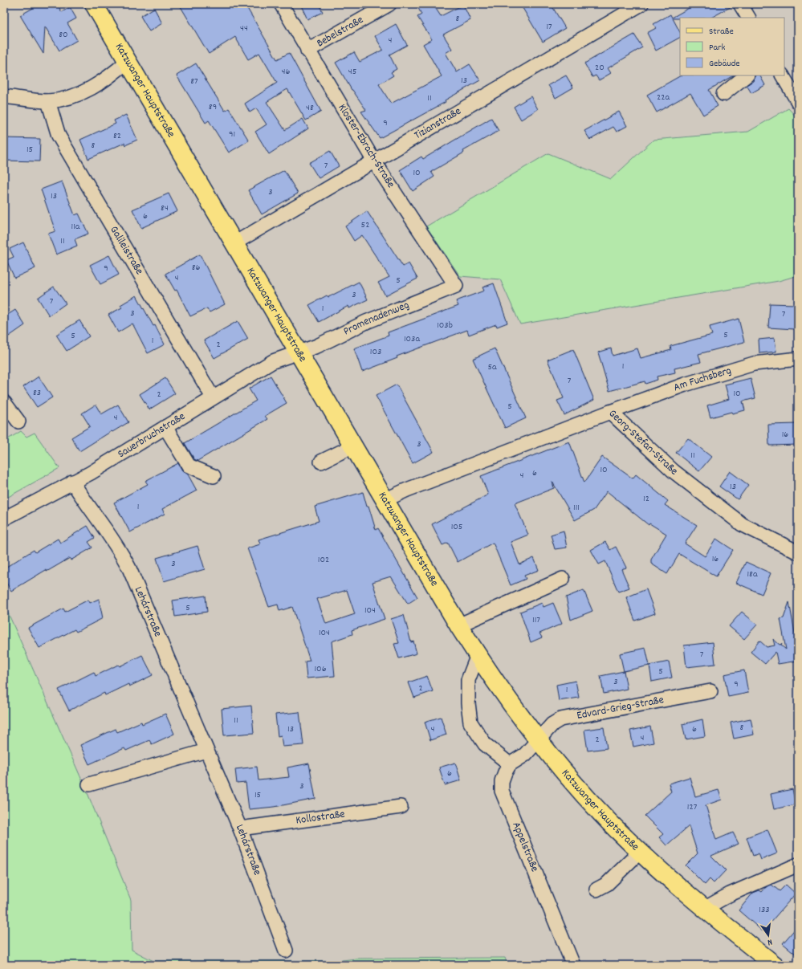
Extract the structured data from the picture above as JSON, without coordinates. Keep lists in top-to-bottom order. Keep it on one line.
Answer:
{"streets":{"main road":["Katzwanger Hauptstraße"],"street":["Bebelstraße","Tizianstraße","Kloster-Ebrach-Straße","Galileistraße","Promenadenweg","Am Fuchsberg","Sauerbruchstraße","Georg-Stefan-Straße","Lehárstraße","Edvard-Grieg-Straße","Kollostraße","Appelstraße"]},"crossings":[["Bebelstraße","Kloster-Ebrach-Straße"],["Katzwanger Hauptstraße","Tizianstraße"],["Katzwanger Hauptstraße","Promenadenweg"],["Katzwanger Hauptstraße","Sauerbruchstraße"],["Katzwanger Hauptstraße","Georg-Stefan-Straße"],["Katzwanger Hauptstraße","Edvard-Grieg-Straße"],["Tizianstraße","Kloster-Ebrach-Straße"],["Kloster-Ebrach-Straße","Promenadenweg"],["Galileistraße","Sauerbruchstraße"],["Promenadenweg","Sauerbruchstraße"],["Am Fuchsberg","Georg-Stefan-Straße"],["Sauerbruchstraße","Lehárstraße"],["Lehárstraße","Kollostraße"]],"house_numbers":["8","17","44","80","4","20","46","45","13","87","22a","11","89","48","9","91","82","8","15","7","10","3","13","84","6","52","11a","11","86","9","4","5","3","7","1","3","7","103b","5","5","103a","1","2","103","1","5a","7","83","10","2","5","4","16","3","11","10","6","4","13","12","1","111","105","16","102","3","18a","5","104","117","104","7","106","5","3","9","2","1","11","8","13","4","6","4","2","6","3","15","127","133"],"legend":["Straße","Park","Gebäude"],"north":"bottom"}
